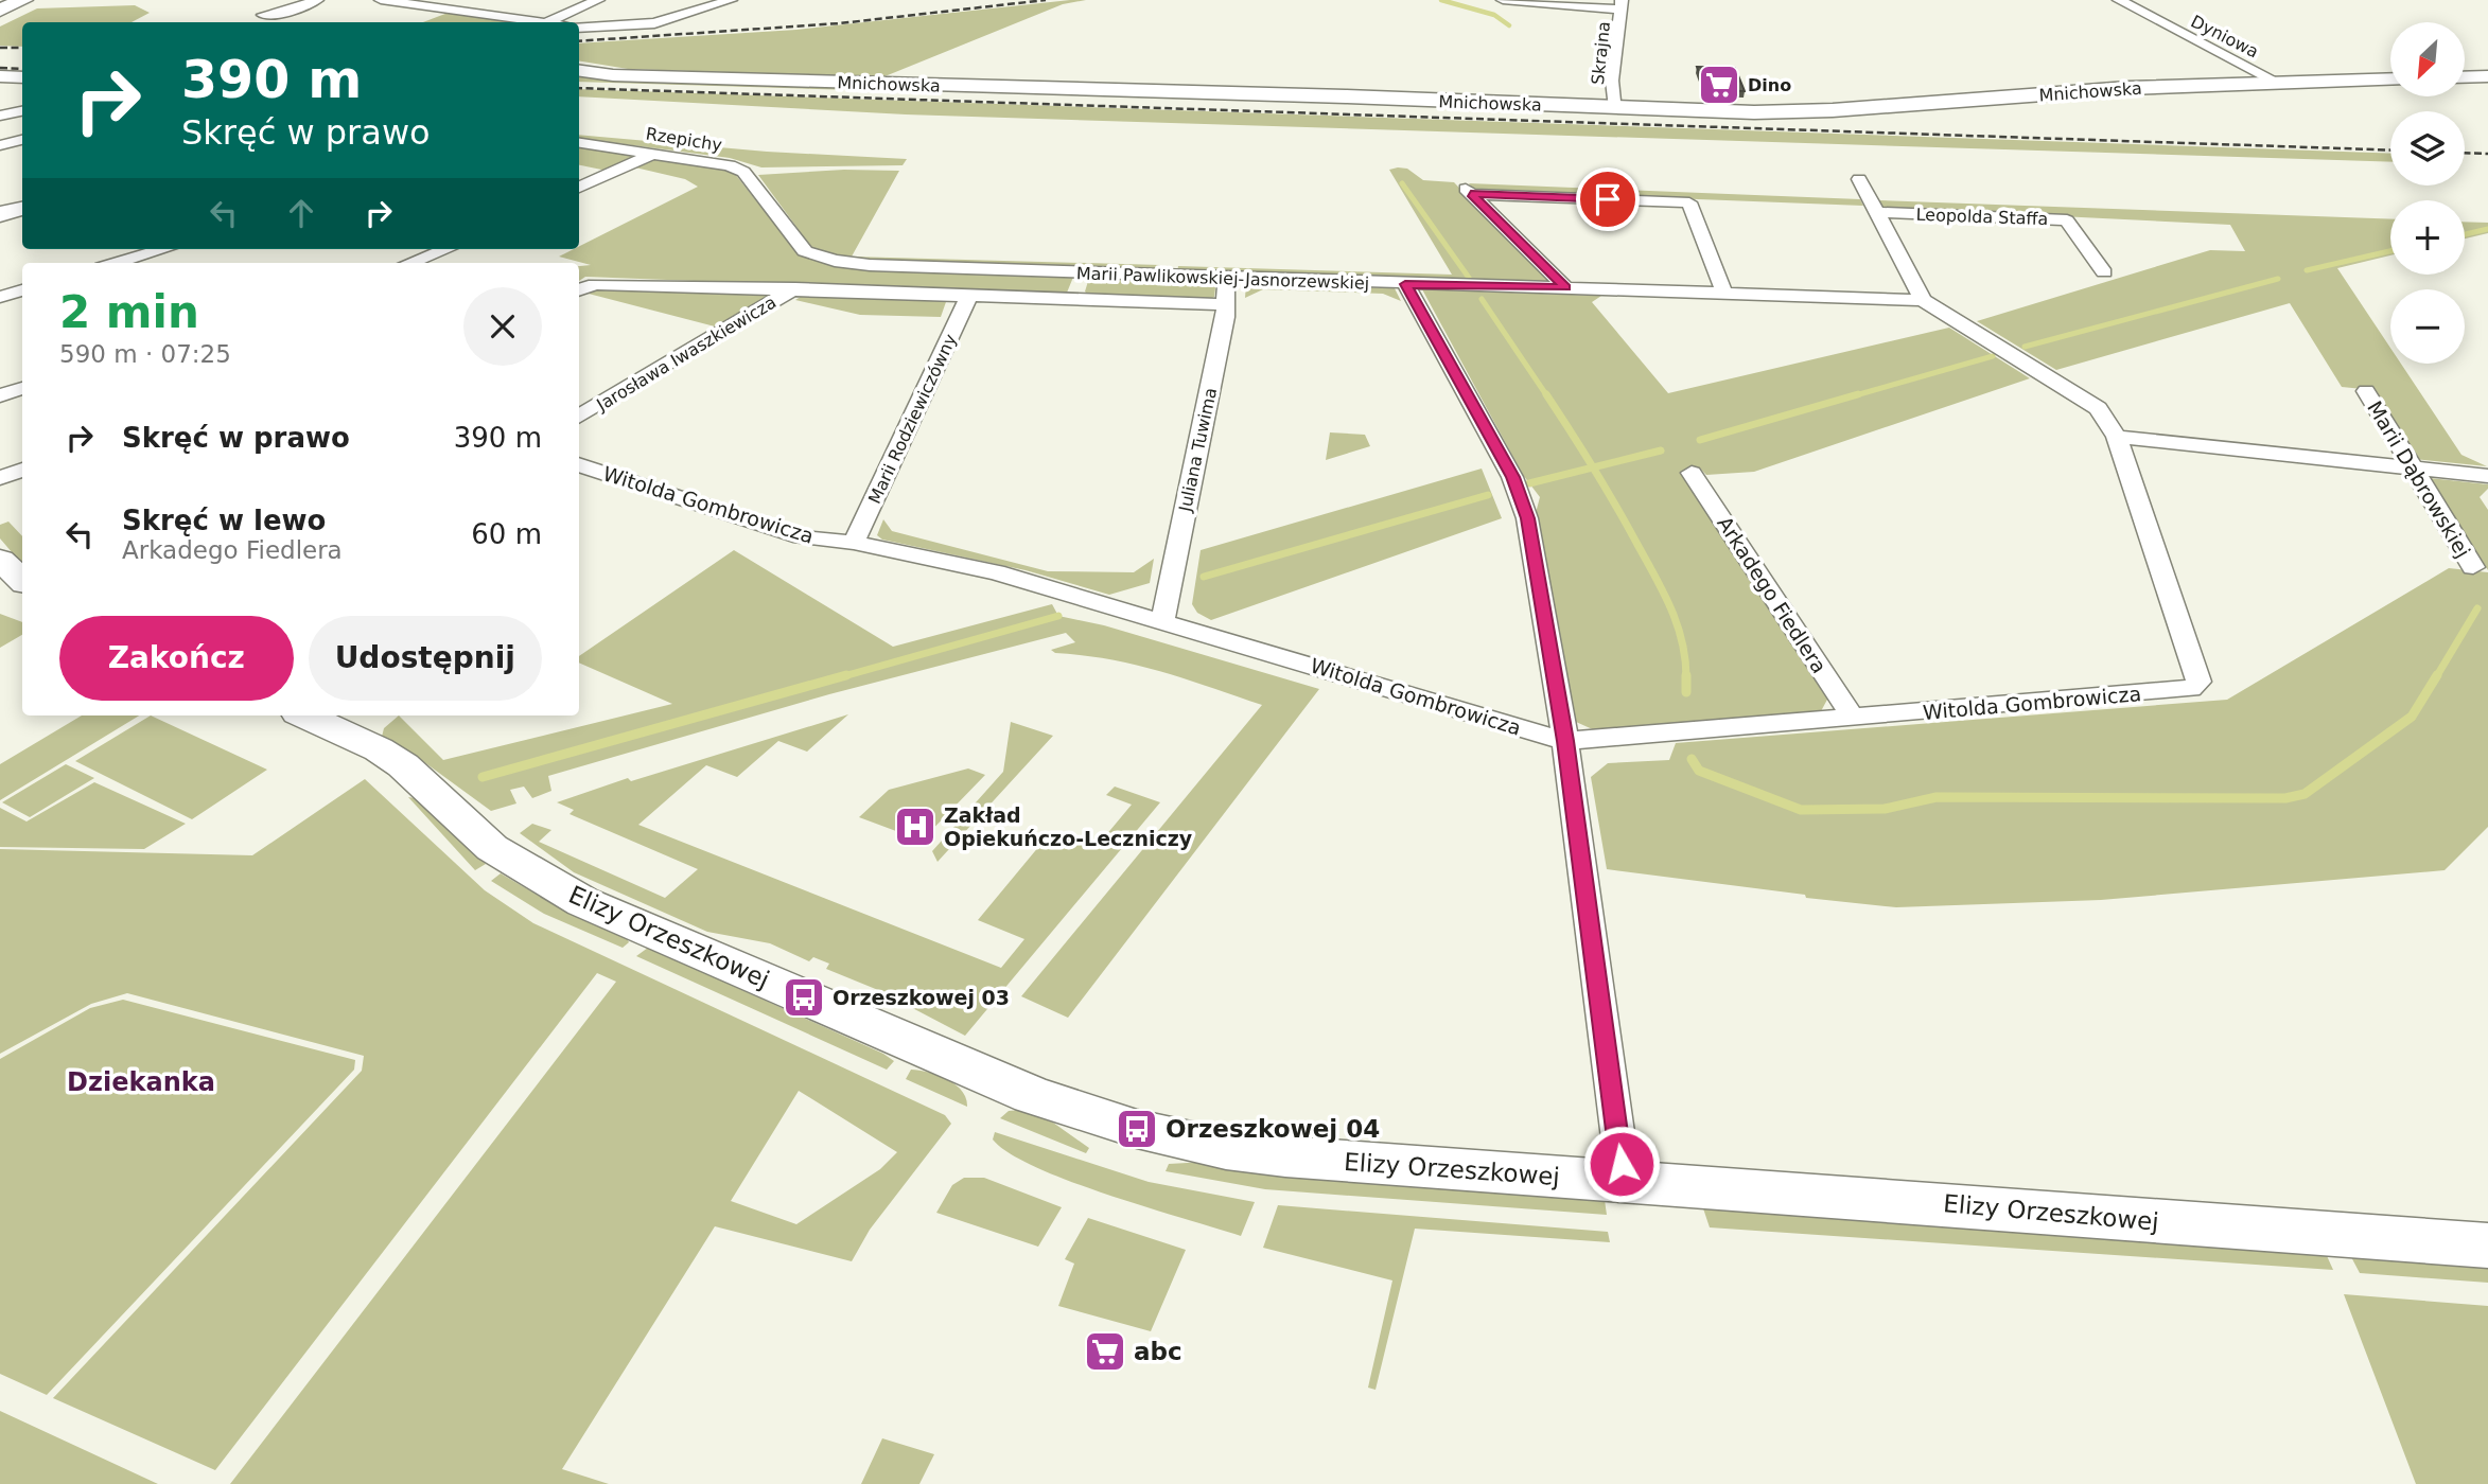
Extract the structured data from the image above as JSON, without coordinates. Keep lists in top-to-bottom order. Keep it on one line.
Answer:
{"streets":{"street":["Dyniowa","Skrajna","Mnichowska","Rzepichy","Leopolda Staffa","Marii Pawlikowskiej-Jasnorzewskiej","Jarosława Iwaszkiewicza","Marii Rodziewiczówny","Juliana Tuwima","Marii Dąbrowskiej","Witolda Gombrowicza","Arkadego Fiedlera","Elizy Orzeszkowej"]},"crossings":[["Dyniowa","Mnichowska"],["Skrajna","Mnichowska"],["Rzepichy","Marii Pawlikowskiej-Jasnorzewskiej"],["Leopolda Staffa","Marii Pawlikowskiej-Jasnorzewskiej"],["Leopolda Staffa","Witolda Gombrowicza"],["Marii Pawlikowskiej-Jasnorzewskiej","Jarosława Iwaszkiewicza"],["Marii Pawlikowskiej-Jasnorzewskiej","Marii Rodziewiczówny"],["Marii Pawlikowskiej-Jasnorzewskiej","Juliana Tuwima"],["Marii Pawlikowskiej-Jasnorzewskiej","Witolda Gombrowicza"],["Marii Rodziewiczówny","Witolda Gombrowicza"],["Juliana Tuwima","Witolda Gombrowicza"],["Witolda Gombrowicza","Arkadego Fiedlera"]],"districts":["Dziekanka"],"places":{"supermarket":["Dino","abc"],"hospital":["Zakład Opiekuńczo-Leczniczy"],"bus stop":["Orzeszkowej 03","Orzeszkowej 04"]},"north":"bottom left","page":{"map_buttons":["+","−"],"turn":["390 m","Skręć w prawo"],"heading":["2 min","590 m · 07:25"],"list":[{"name":"Skręć w prawo","value":"390 m"},{"name":"Skręć w lewo","note":"Arkadego Fiedlera","value":"60 m"}],"buttons":["Zakończ","Udostępnij"]}}
